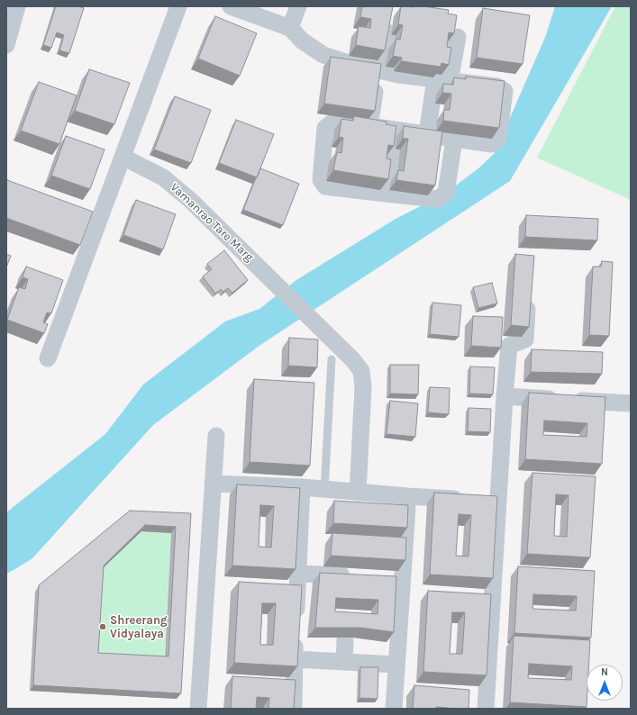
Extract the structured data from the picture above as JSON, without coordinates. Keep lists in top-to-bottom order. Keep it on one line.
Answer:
{"streets":{"street":["Vamanrao Tare Marg"]},"places":["Shreerang Vidyalaya"],"north":"top"}
